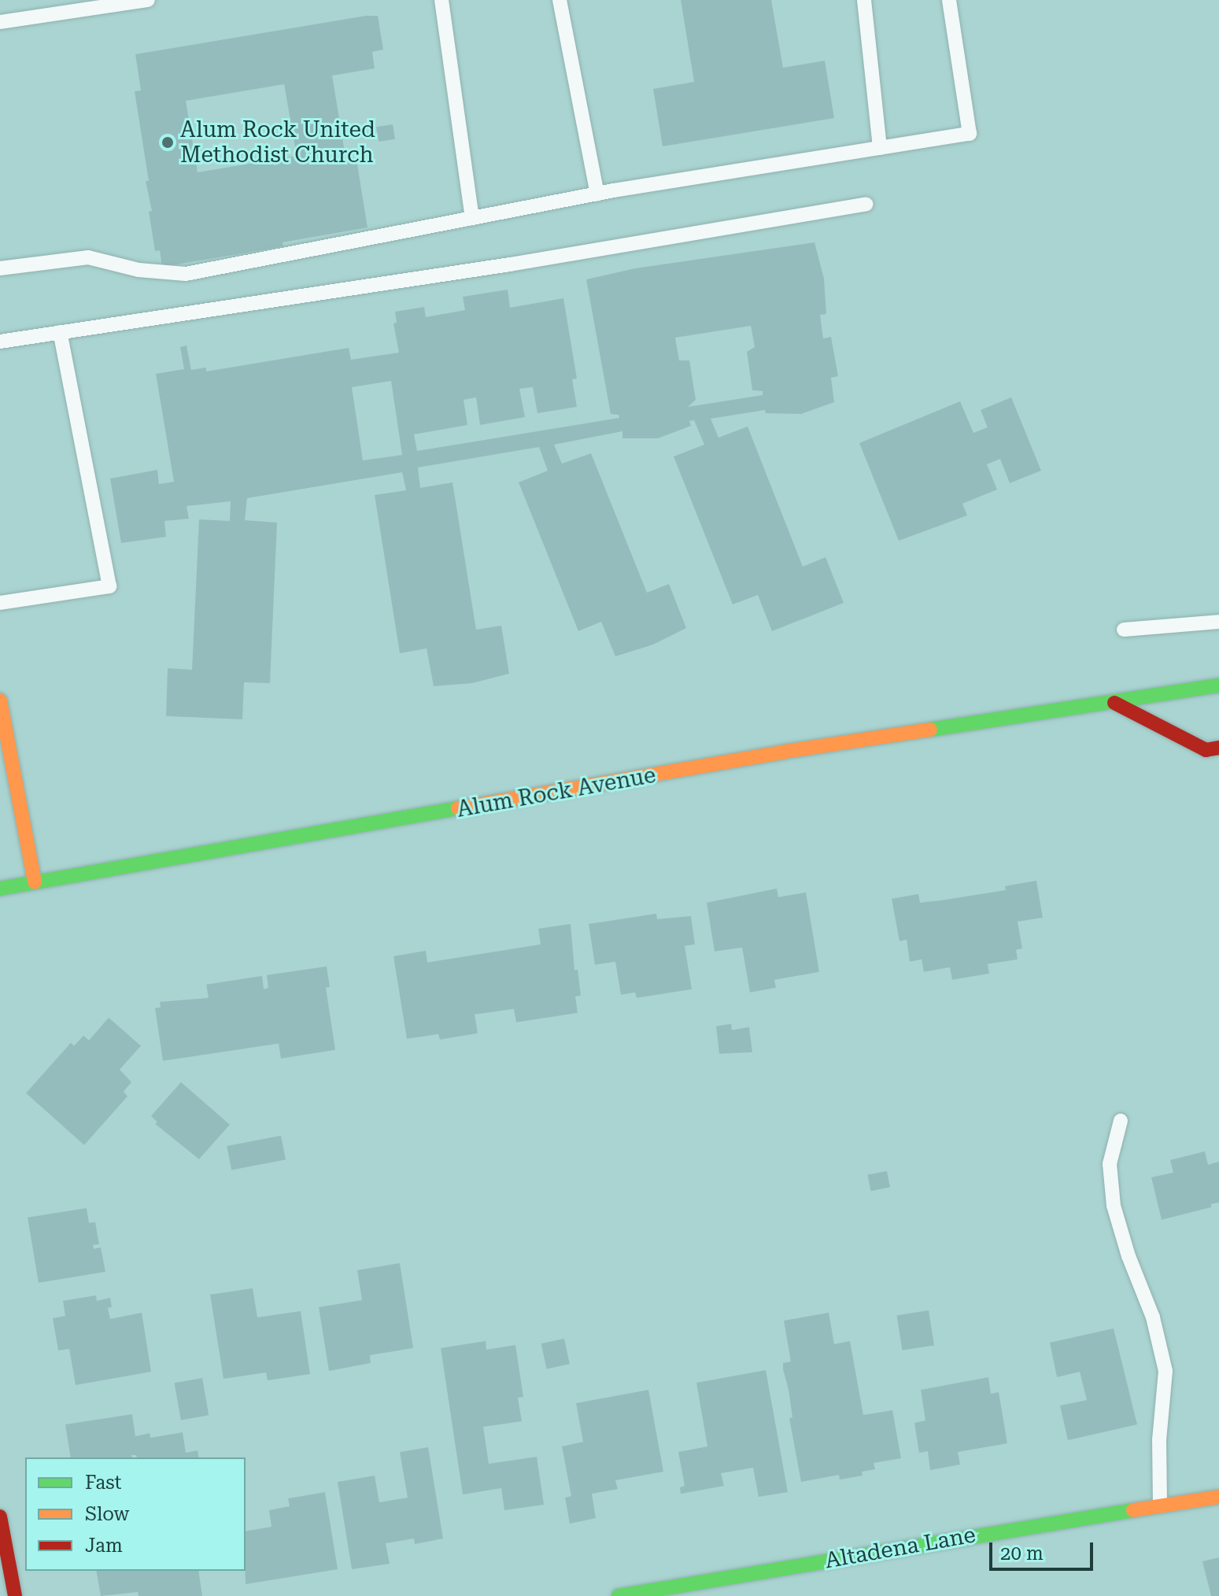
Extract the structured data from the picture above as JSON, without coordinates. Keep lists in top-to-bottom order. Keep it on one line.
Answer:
{"streets":{"main road":["Alum Rock Avenue","Altadena Lane"]},"places":["Alum Rock United Methodist Church"],"legend":["Fast","Slow","Jam"],"scale_bar":"20 m"}
